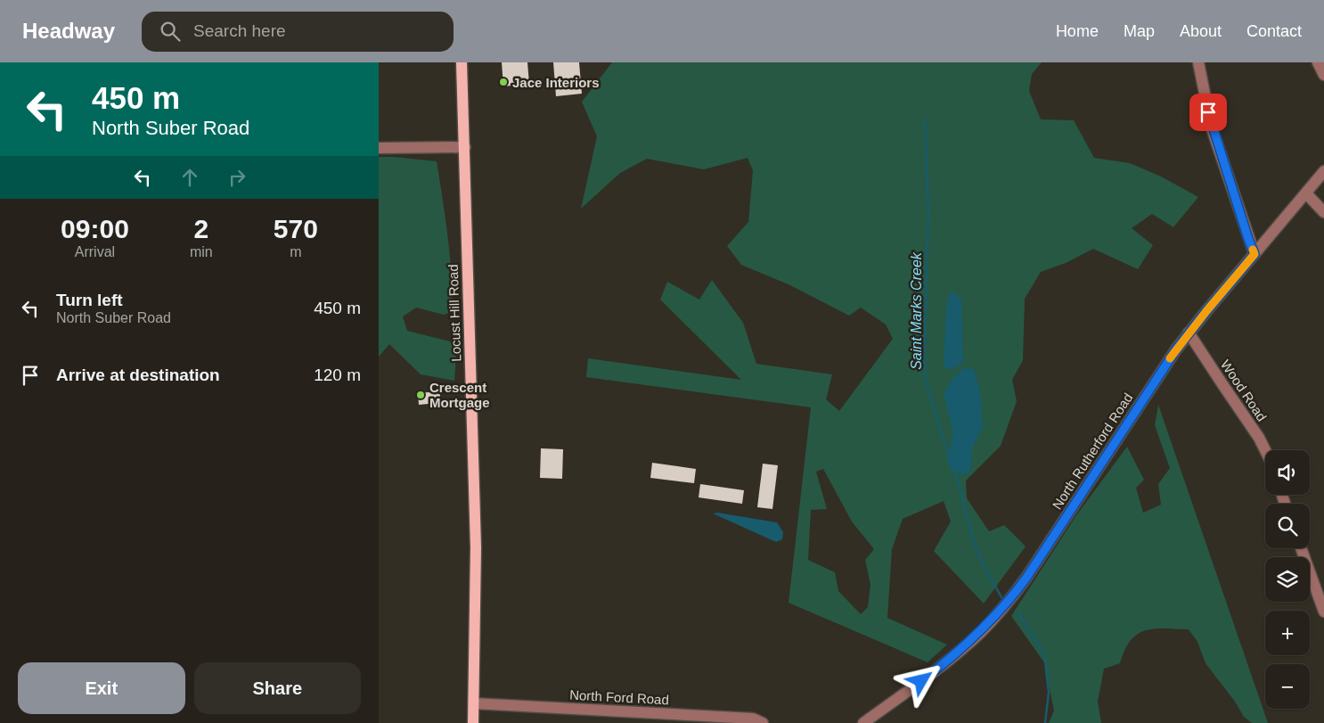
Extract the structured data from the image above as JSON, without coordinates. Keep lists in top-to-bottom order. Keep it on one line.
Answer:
{"streets":{"main road":["Locust Hill Road"],"street":["Wood Road","North Rutherford Road","North Ford Road"]},"crossings":[["Locust Hill Road","North Ford Road"],["Wood Road","North Rutherford Road"]],"water":["Saint Marks Creek"],"places":["Jace Interiors","Crescent Mortgage"],"page":{"header":"Headway","search":"Search here","nav":["Home","Map","About","Contact"],"turn":["450 m","North Suber Road"],"eta":["09:00","Arrival","2","min","570","m"],"list":[{"name":"Turn left","note":"North Suber Road","value":"450 m"},{"name":"Arrive at destination","value":"120 m"}],"map_buttons":["+","−"],"buttons":["Exit","Share"]}}
